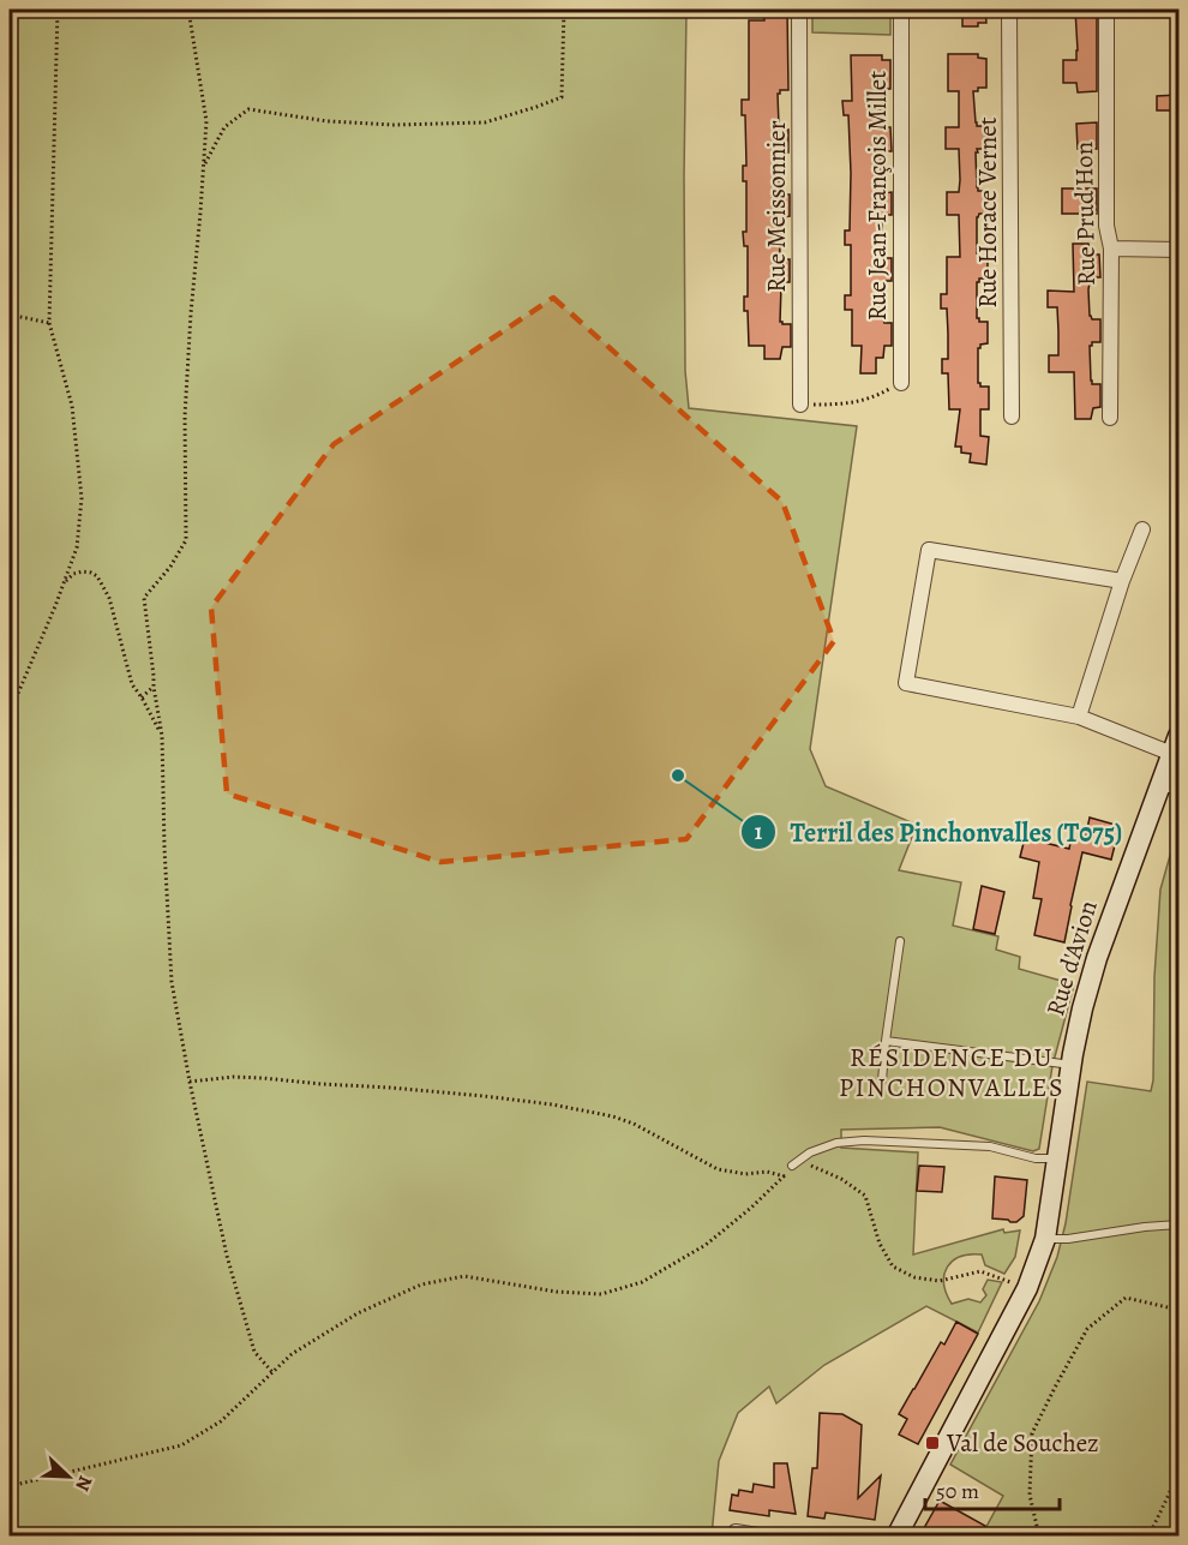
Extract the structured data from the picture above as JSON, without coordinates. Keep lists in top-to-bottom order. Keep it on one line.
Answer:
{"streets":{"street":["Rue Jean-François Millet","Rue Meissonnier","Rue Horace Vernet","Rue Prud'Hon","Rue d'Avion"]},"districts":["RÉSIDENCE DU PINCHONVALLES"],"places":{"other":["Terril des Pinchonvalles (T075)"],"transit":["Val de Souchez"]},"scale_bar":"50 m","north":"bottom right"}
